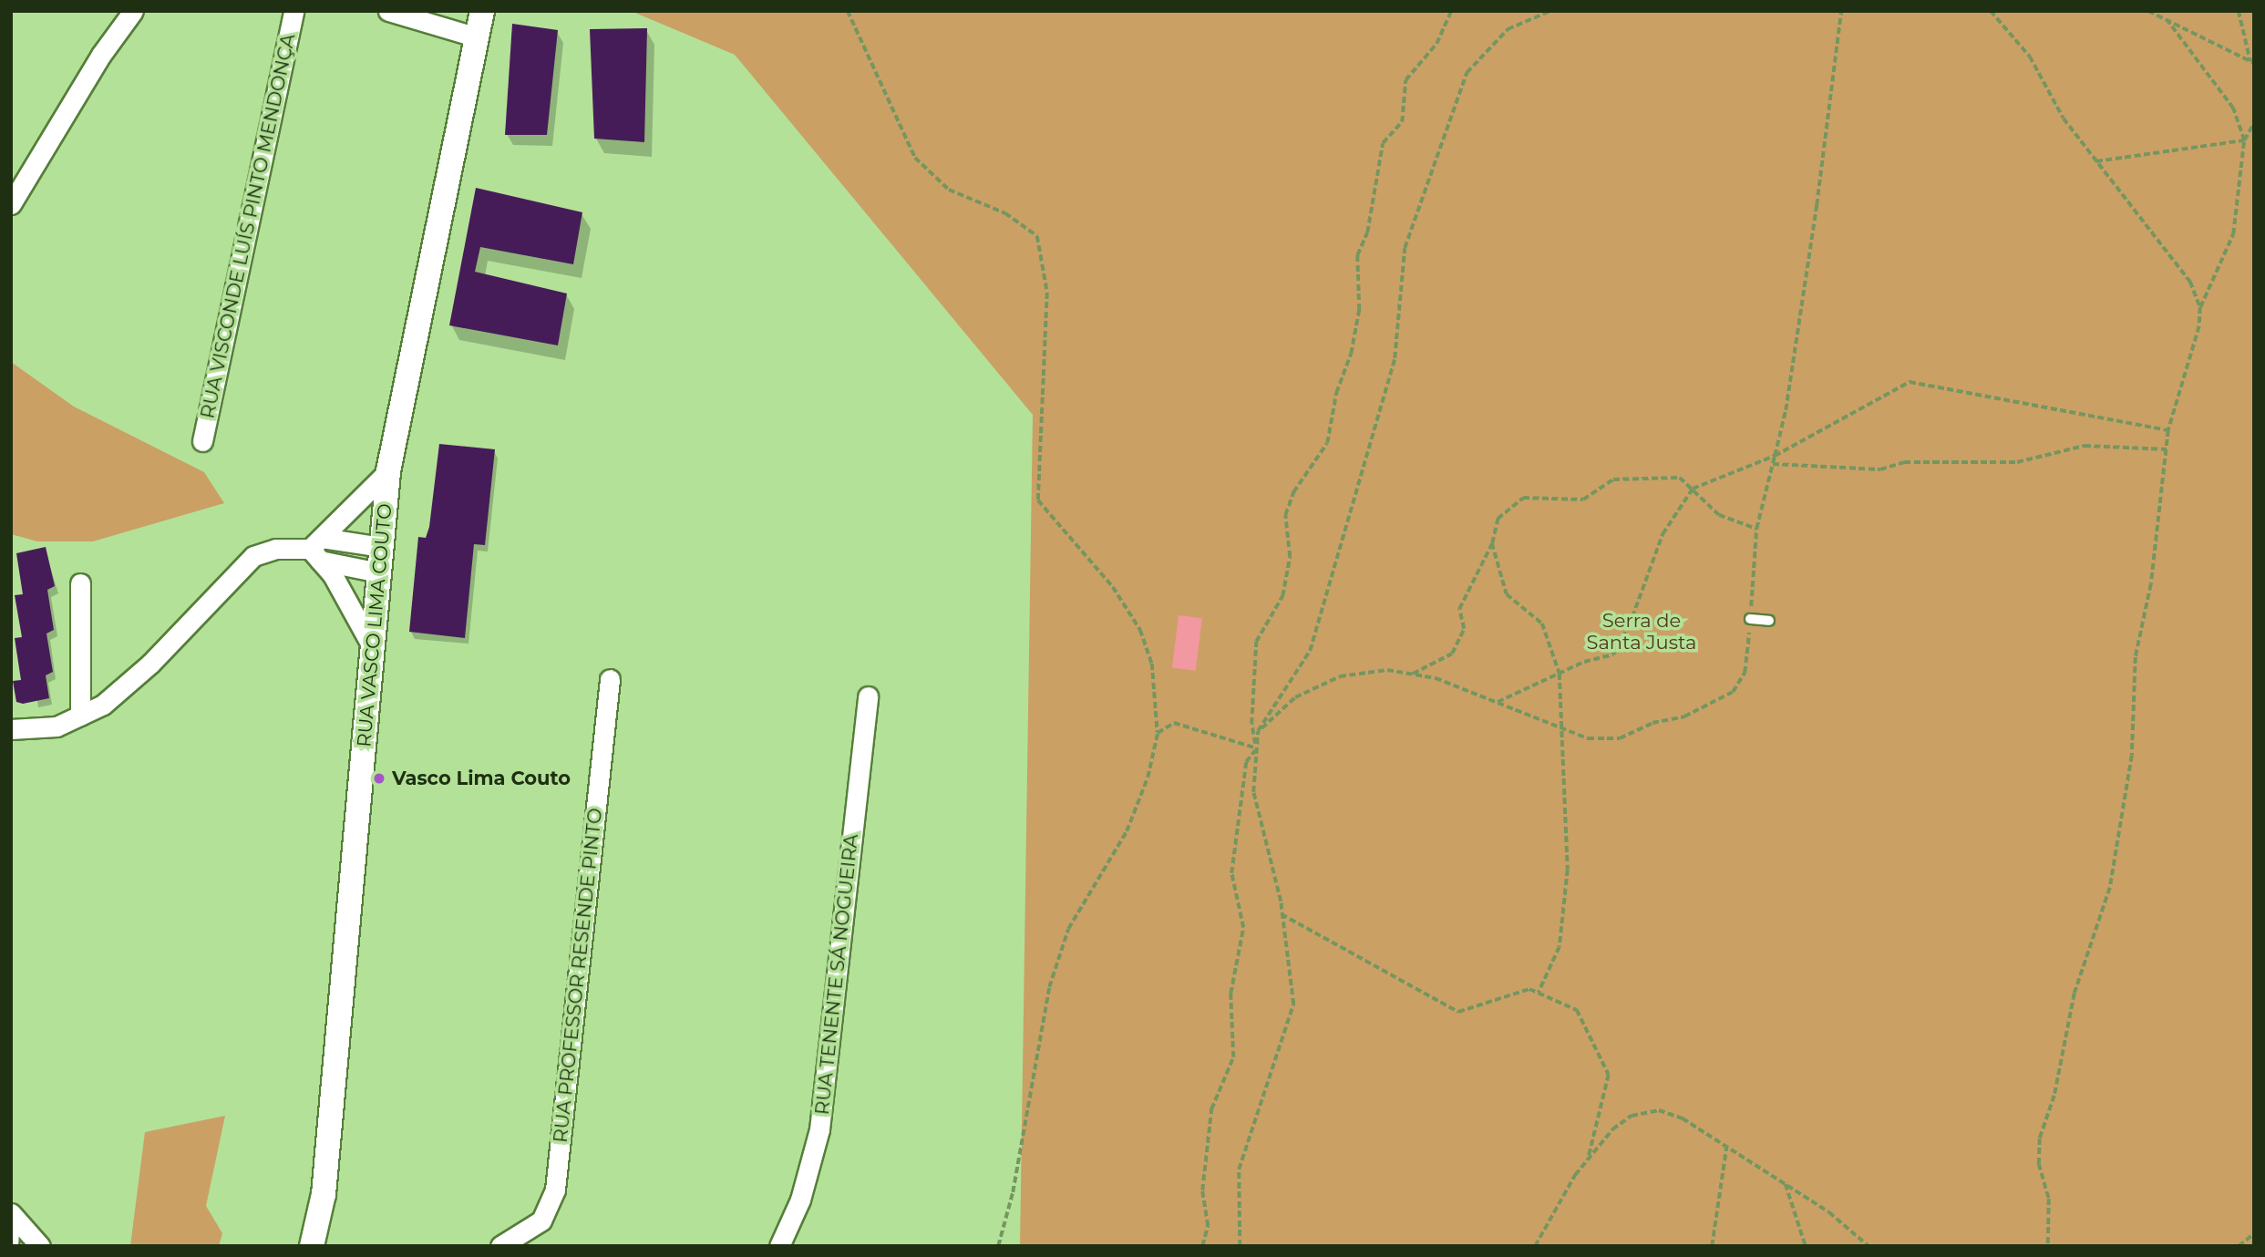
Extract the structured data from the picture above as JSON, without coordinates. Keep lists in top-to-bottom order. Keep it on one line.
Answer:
{"streets":{"street":["RUA VISCONDE LUÍS PINTO MENDONÇA","RUA VASCO LIMA COUTO","RUA TENENTE SÁ NOGUEIRA","RUA PROFESSOR RESENDE PINTO"]},"parks":["Serra de Santa Justa"],"places":["Vasco Lima Couto"]}
